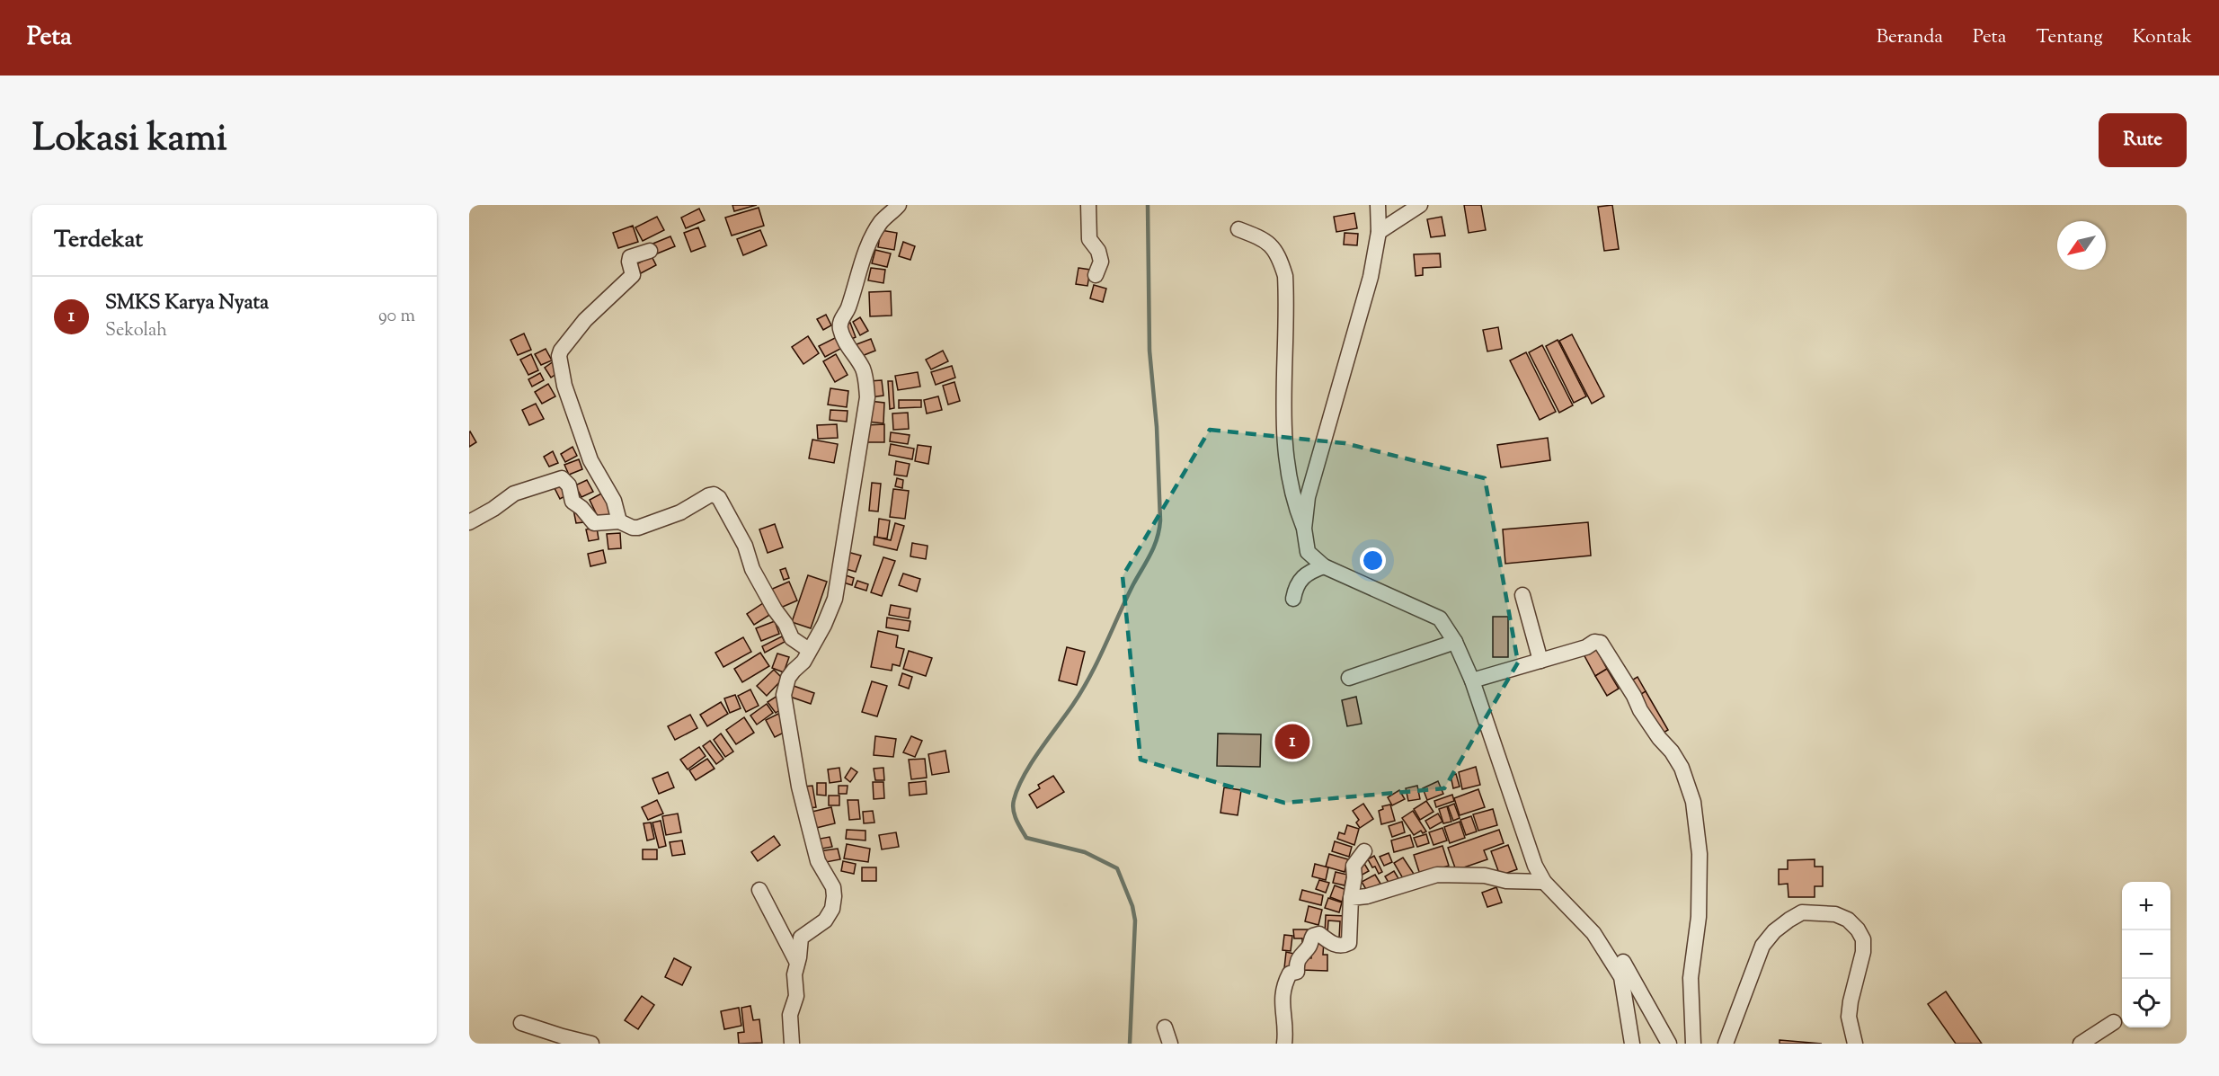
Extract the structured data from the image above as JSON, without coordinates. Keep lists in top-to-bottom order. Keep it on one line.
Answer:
{"north":"bottom left","page":{"header":"Peta","nav":["Beranda","Peta","Tentang","Kontak"],"title":"Lokasi kami","buttons":"Rute","heading":"Terdekat","list":[{"mark":"1","name":"SMKS Karya Nyata","note":"Sekolah","value":"90 m"}],"pins":"1","map_buttons":["+","−"]}}
